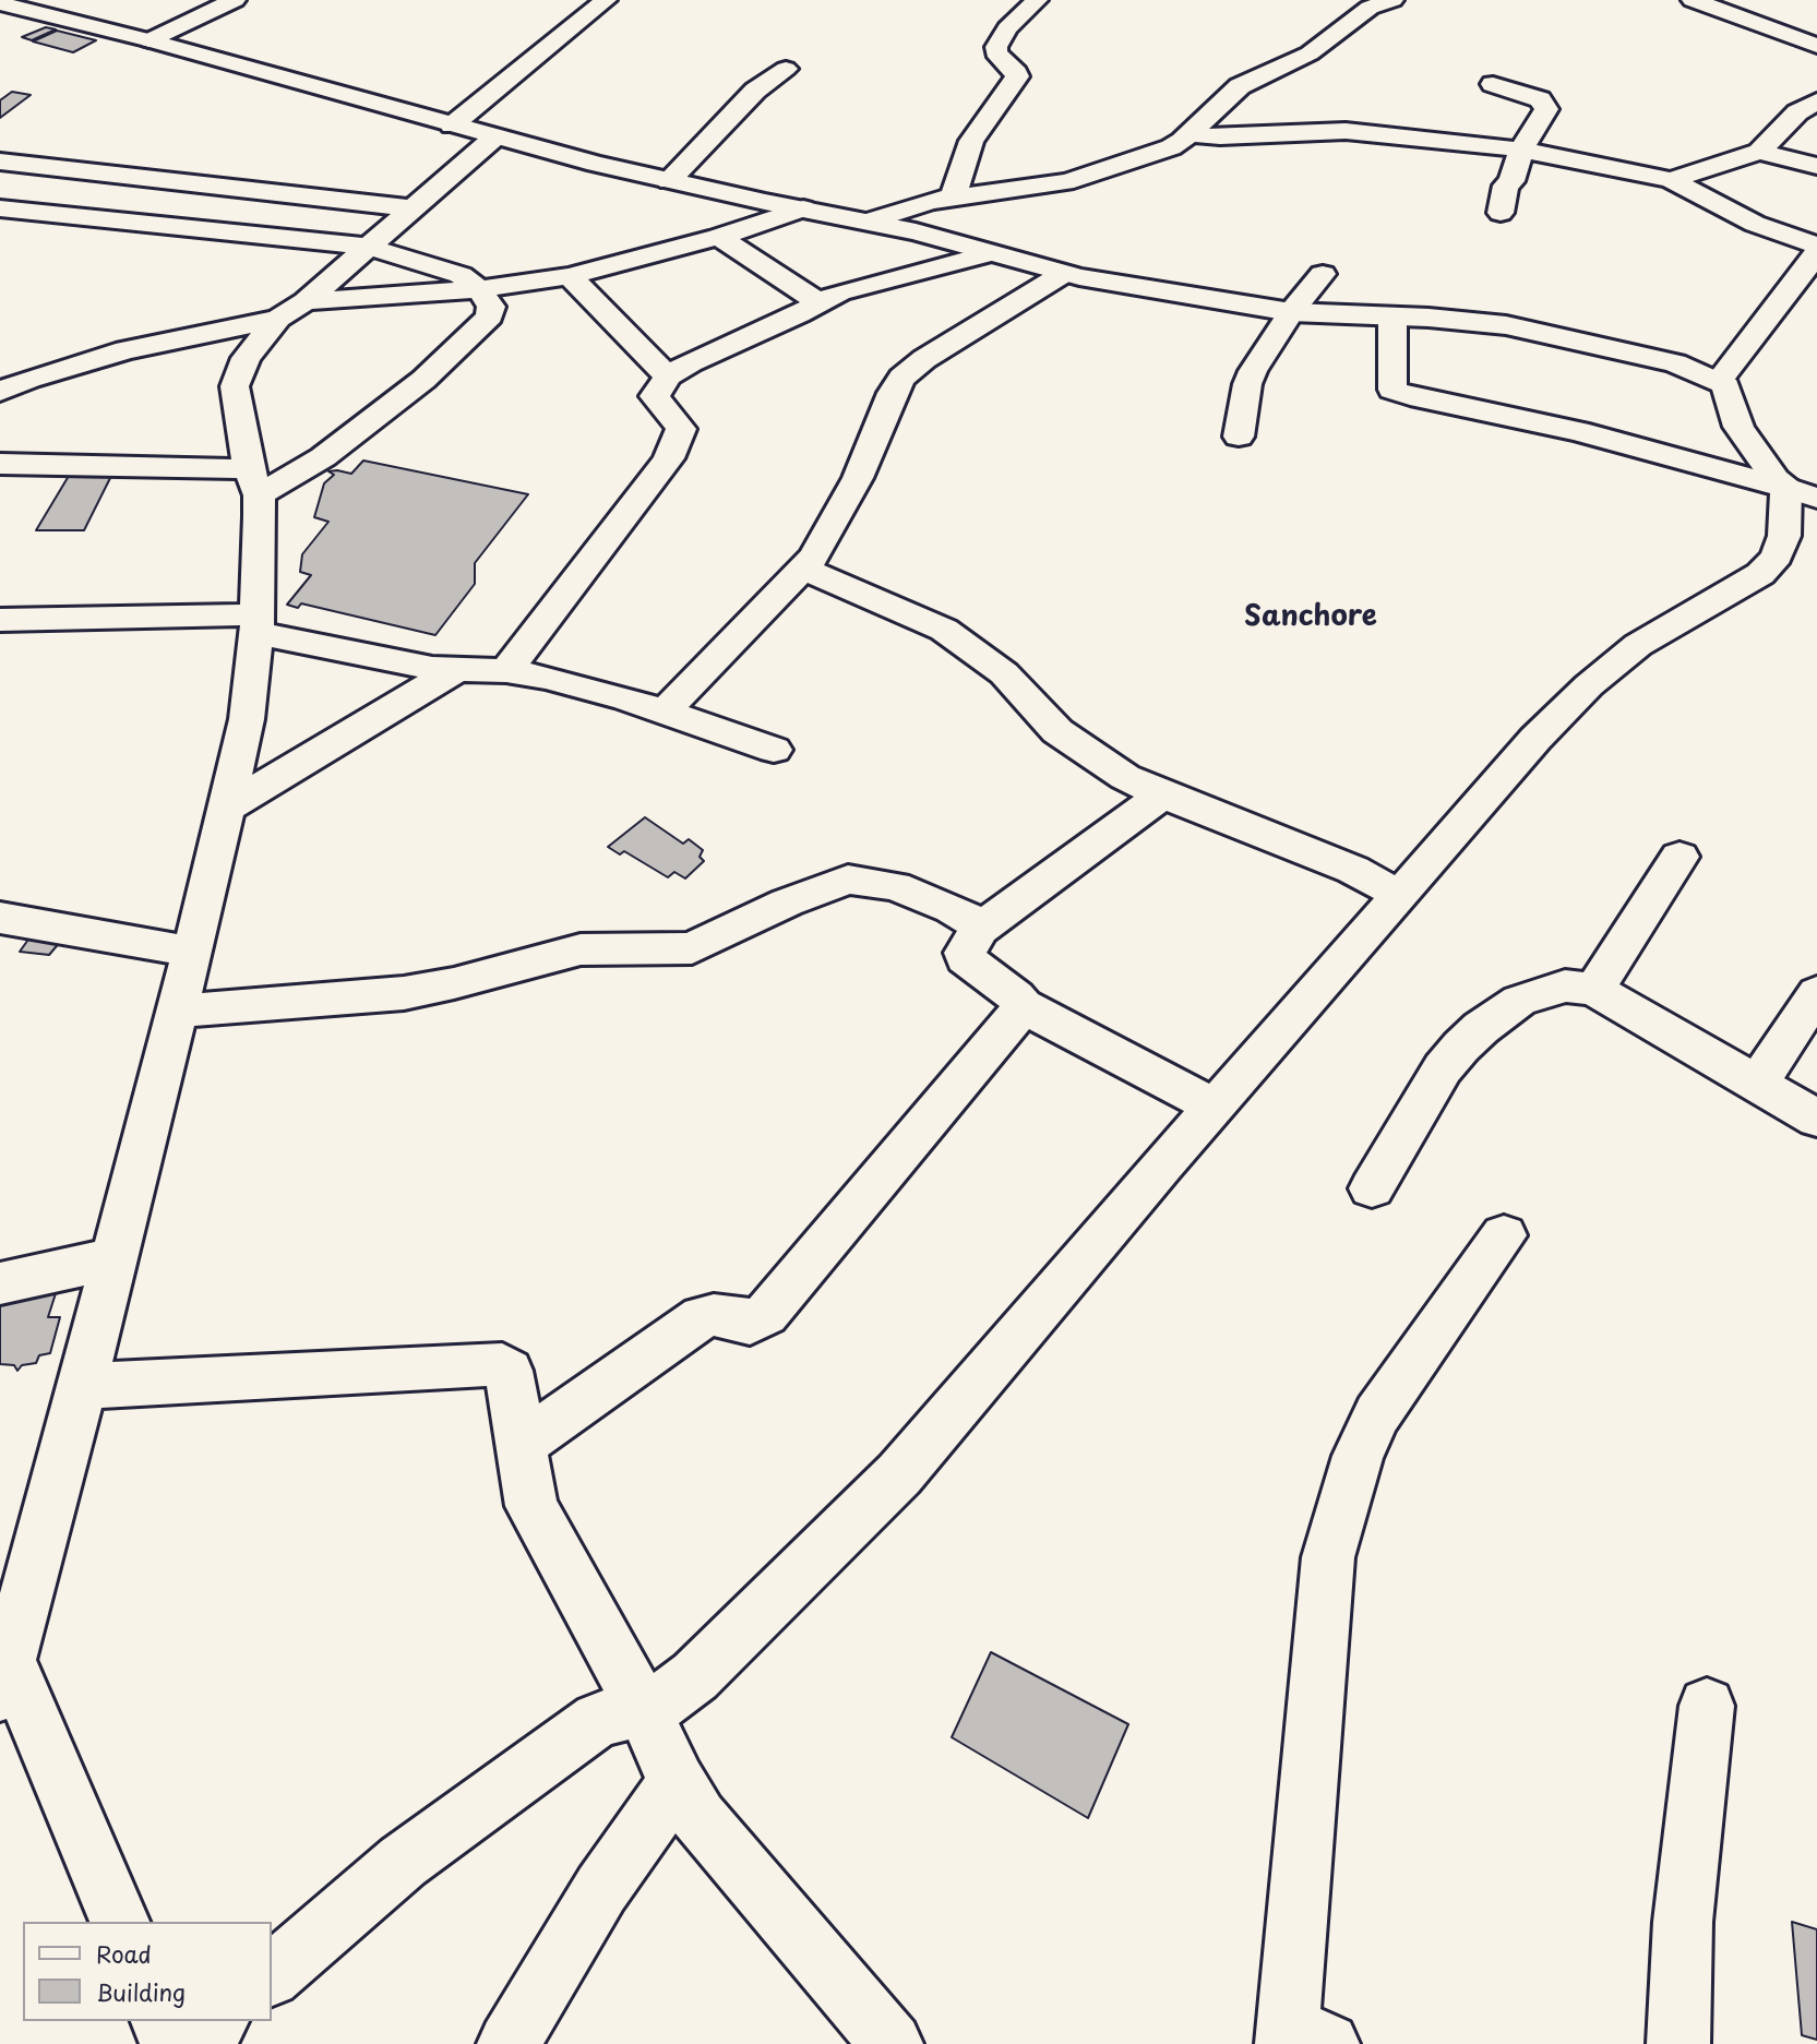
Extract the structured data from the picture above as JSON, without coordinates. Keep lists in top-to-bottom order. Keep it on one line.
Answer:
{"districts":["Sanchore"],"legend":["Road","Building"]}
